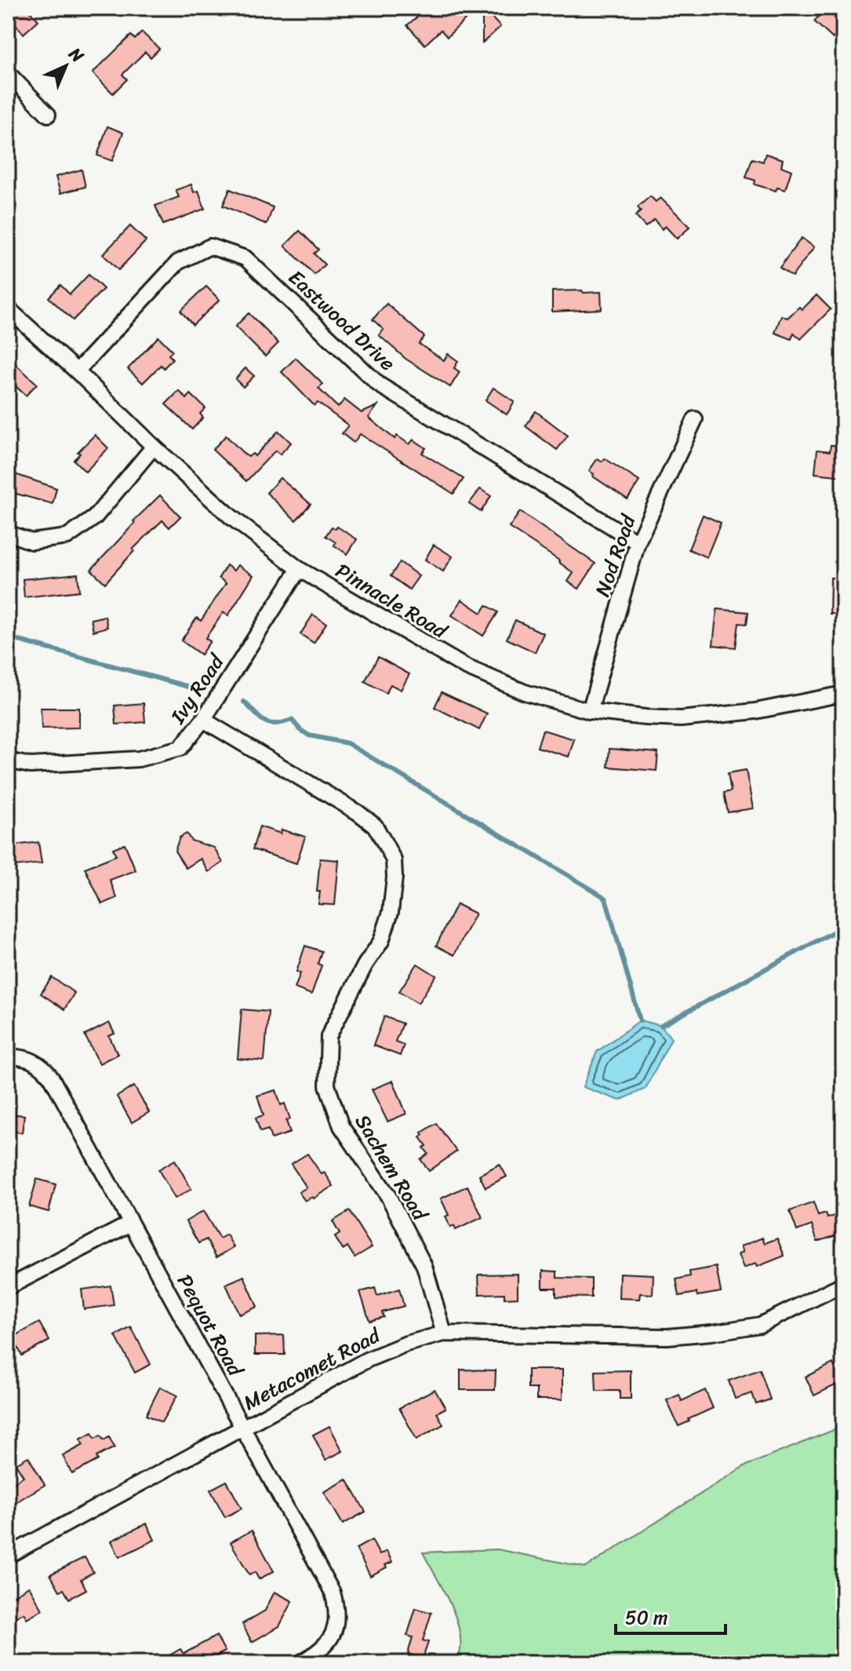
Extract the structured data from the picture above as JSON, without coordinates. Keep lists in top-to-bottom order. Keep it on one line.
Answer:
{"streets":{"street":["Eastwood Drive","Nod Road","Pinnacle Road","Ivy Road","Sachem Road","Pequot Road","Metacomet Road"]},"crossings":[["Eastwood Drive","Nod Road"],["Eastwood Drive","Pinnacle Road"],["Nod Road","Pinnacle Road"],["Pinnacle Road","Ivy Road"],["Ivy Road","Sachem Road"],["Sachem Road","Metacomet Road"],["Pequot Road","Metacomet Road"]],"scale_bar":"50 m","north":"top right"}
